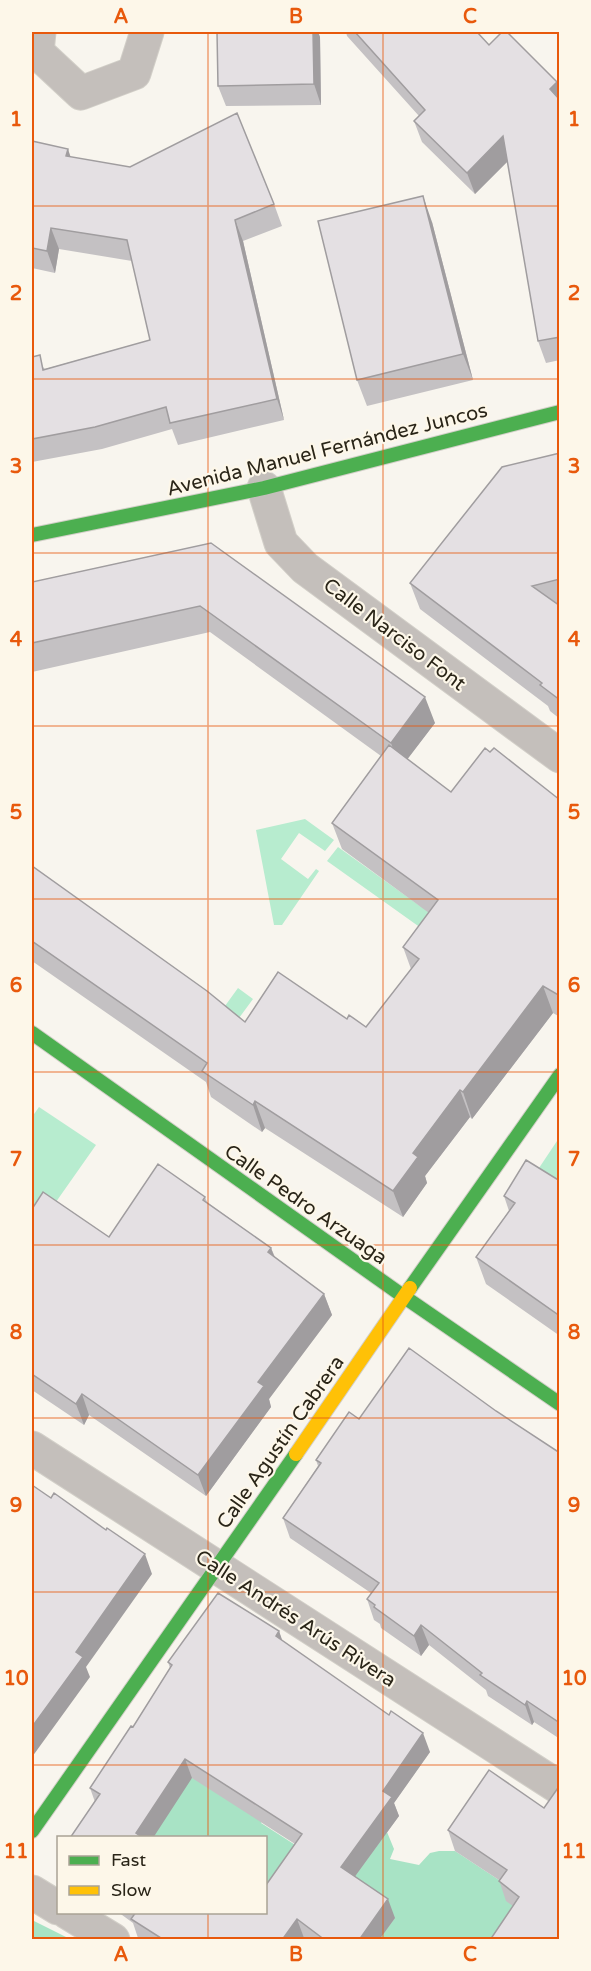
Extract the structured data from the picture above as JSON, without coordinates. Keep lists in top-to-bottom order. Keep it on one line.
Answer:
{"streets":{"street":["Avenida Manuel Fernández Juncos","Calle Narciso Font","Calle Pedro Arzuaga","Calle Agustín Cabrera","Calle Andrés Arús Rivera"]},"crossings":[["Avenida Manuel Fernández Juncos","Calle Narciso Font"],["Calle Pedro Arzuaga","Calle Agustín Cabrera"],["Calle Agustín Cabrera","Calle Andrés Arús Rivera"]],"legend":["Fast","Slow"],"grid":{"columns":["A","B","C"],"rows":["1","2","3","4","5","6","7","8","9","10","11"]}}
